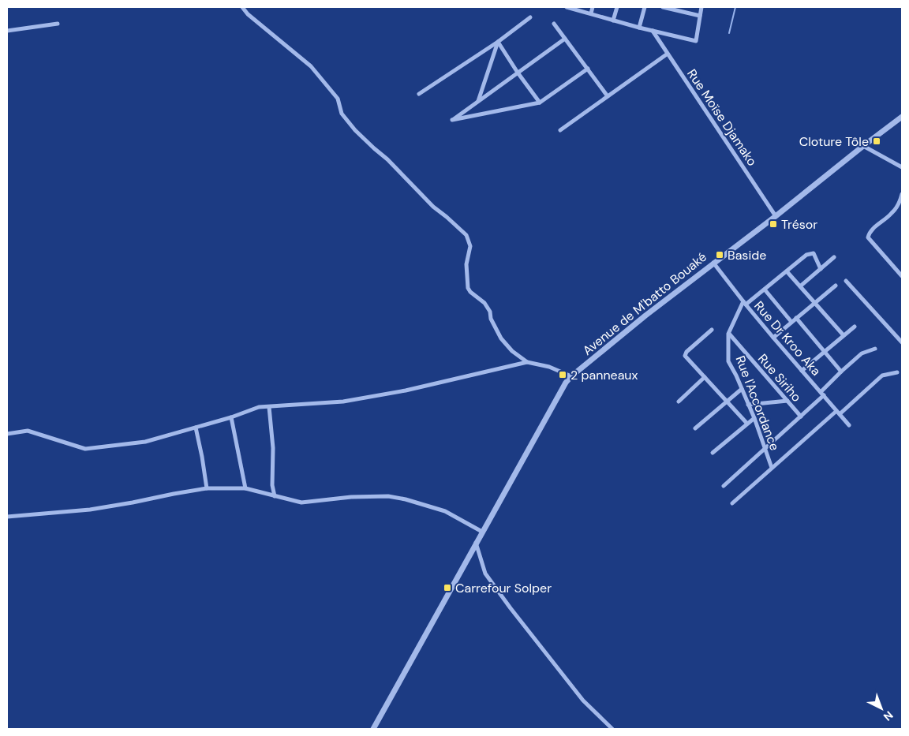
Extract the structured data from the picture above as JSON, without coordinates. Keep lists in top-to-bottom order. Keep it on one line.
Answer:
{"streets":{"street":["Rue Moïse Djamako","Avenue de M'batto Bouaké","Rue Dr Kroo Aka","Rue Siriho","Rue l'Accordance"]},"crossings":[["Rue Moïse Djamako","Avenue de M'batto Bouaké"],["Avenue de M'batto Bouaké","Rue Dr Kroo Aka"],["Rue Dr Kroo Aka","Rue l'Accordance"],["Rue Siriho","Rue l'Accordance"]],"places":{"transit":["Cloture Tôle","Trésor","Baside","2 panneaux","Carrefour Solper"]},"north":"bottom right"}
